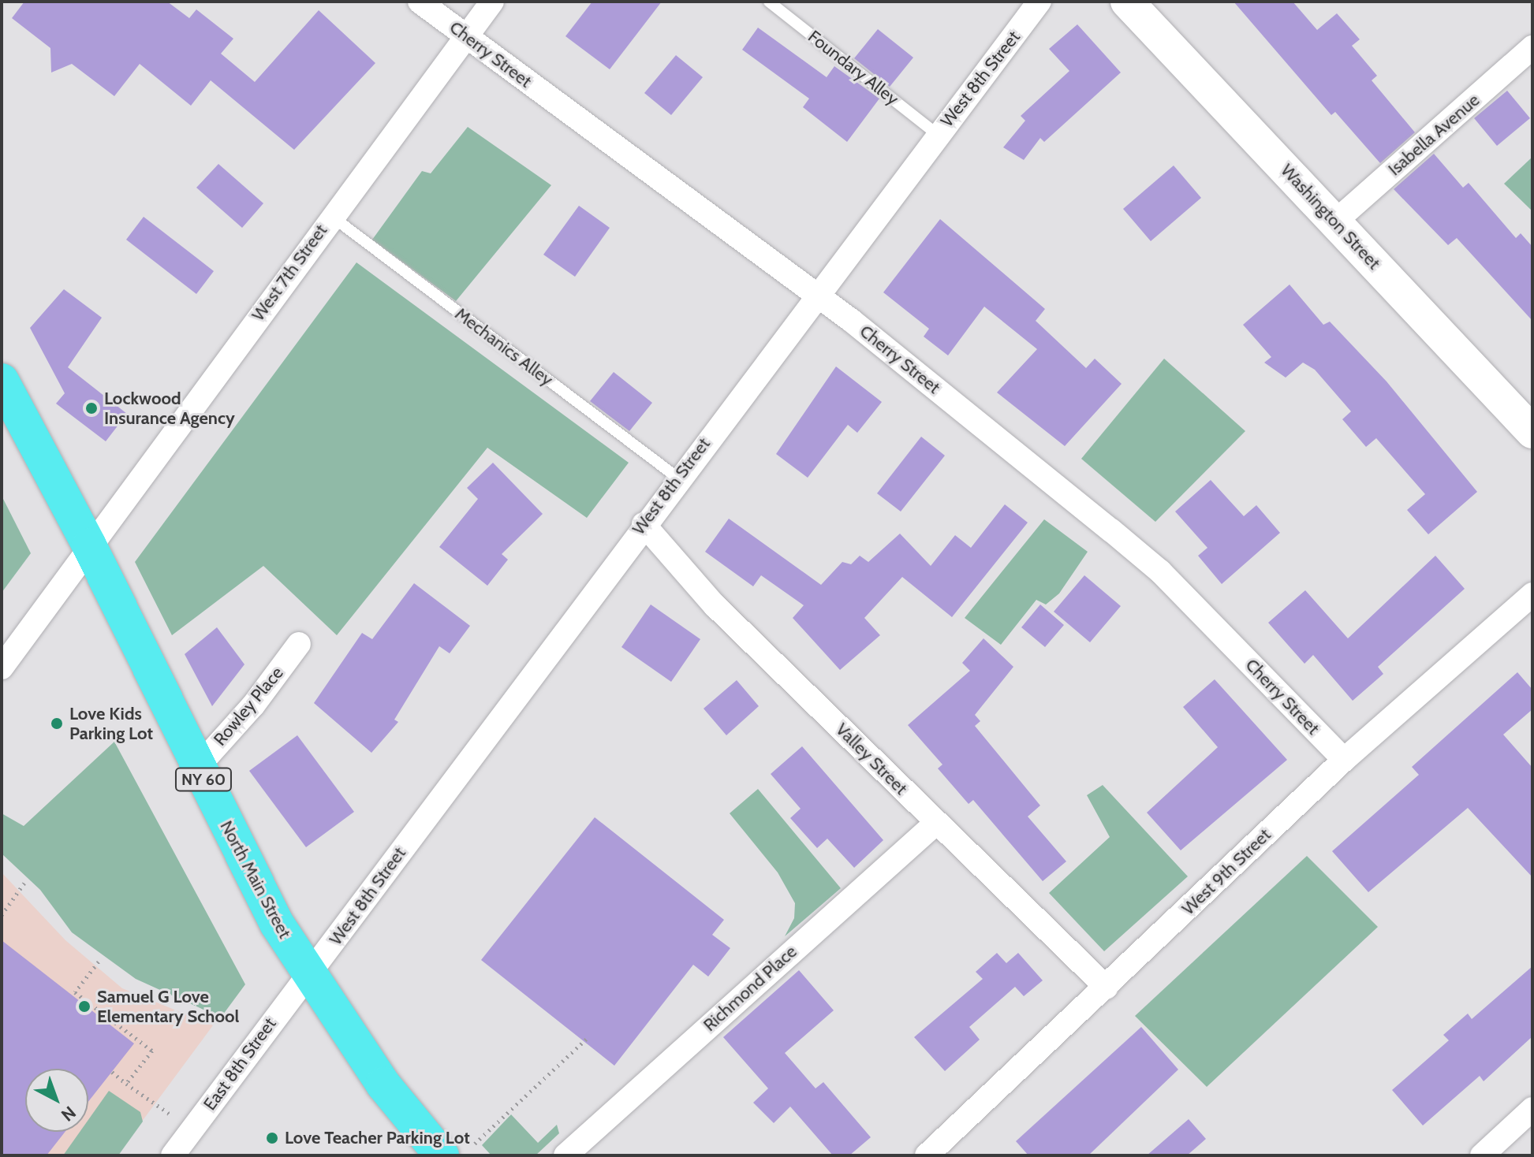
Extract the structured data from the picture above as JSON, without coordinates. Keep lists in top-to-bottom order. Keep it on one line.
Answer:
{"streets":{"highway":["NY 60","North Main Street"],"main road":["Washington Street"],"street":["Cherry Street","West 8th Street","Isabella Avenue","West 7th Street","Rowley Place","Valley Street","West 9th Street","Richmond Place","East 8th Street"],"lane":["Foundary Alley","Mechanics Alley"]},"crossings":[["Cherry Street","West 8th Street"],["Cherry Street","West 7th Street"],["Cherry Street","West 9th Street"],["Foundary Alley","West 8th Street"],["West 8th Street","Mechanics Alley"],["West 8th Street","Valley Street"],["West 8th Street","North Main Street"],["West 8th Street","East 8th Street"],["Isabella Avenue","Washington Street"],["West 7th Street","Mechanics Alley"],["West 7th Street","North Main Street"],["Rowley Place","North Main Street"],["Valley Street","West 9th Street"],["Valley Street","Richmond Place"],["North Main Street","East 8th Street"]],"places":["Lockwood Insurance Agency","Love Kids Parking Lot","Samuel G Love Elementary School","Love Teacher Parking Lot"],"north":"bottom right"}
